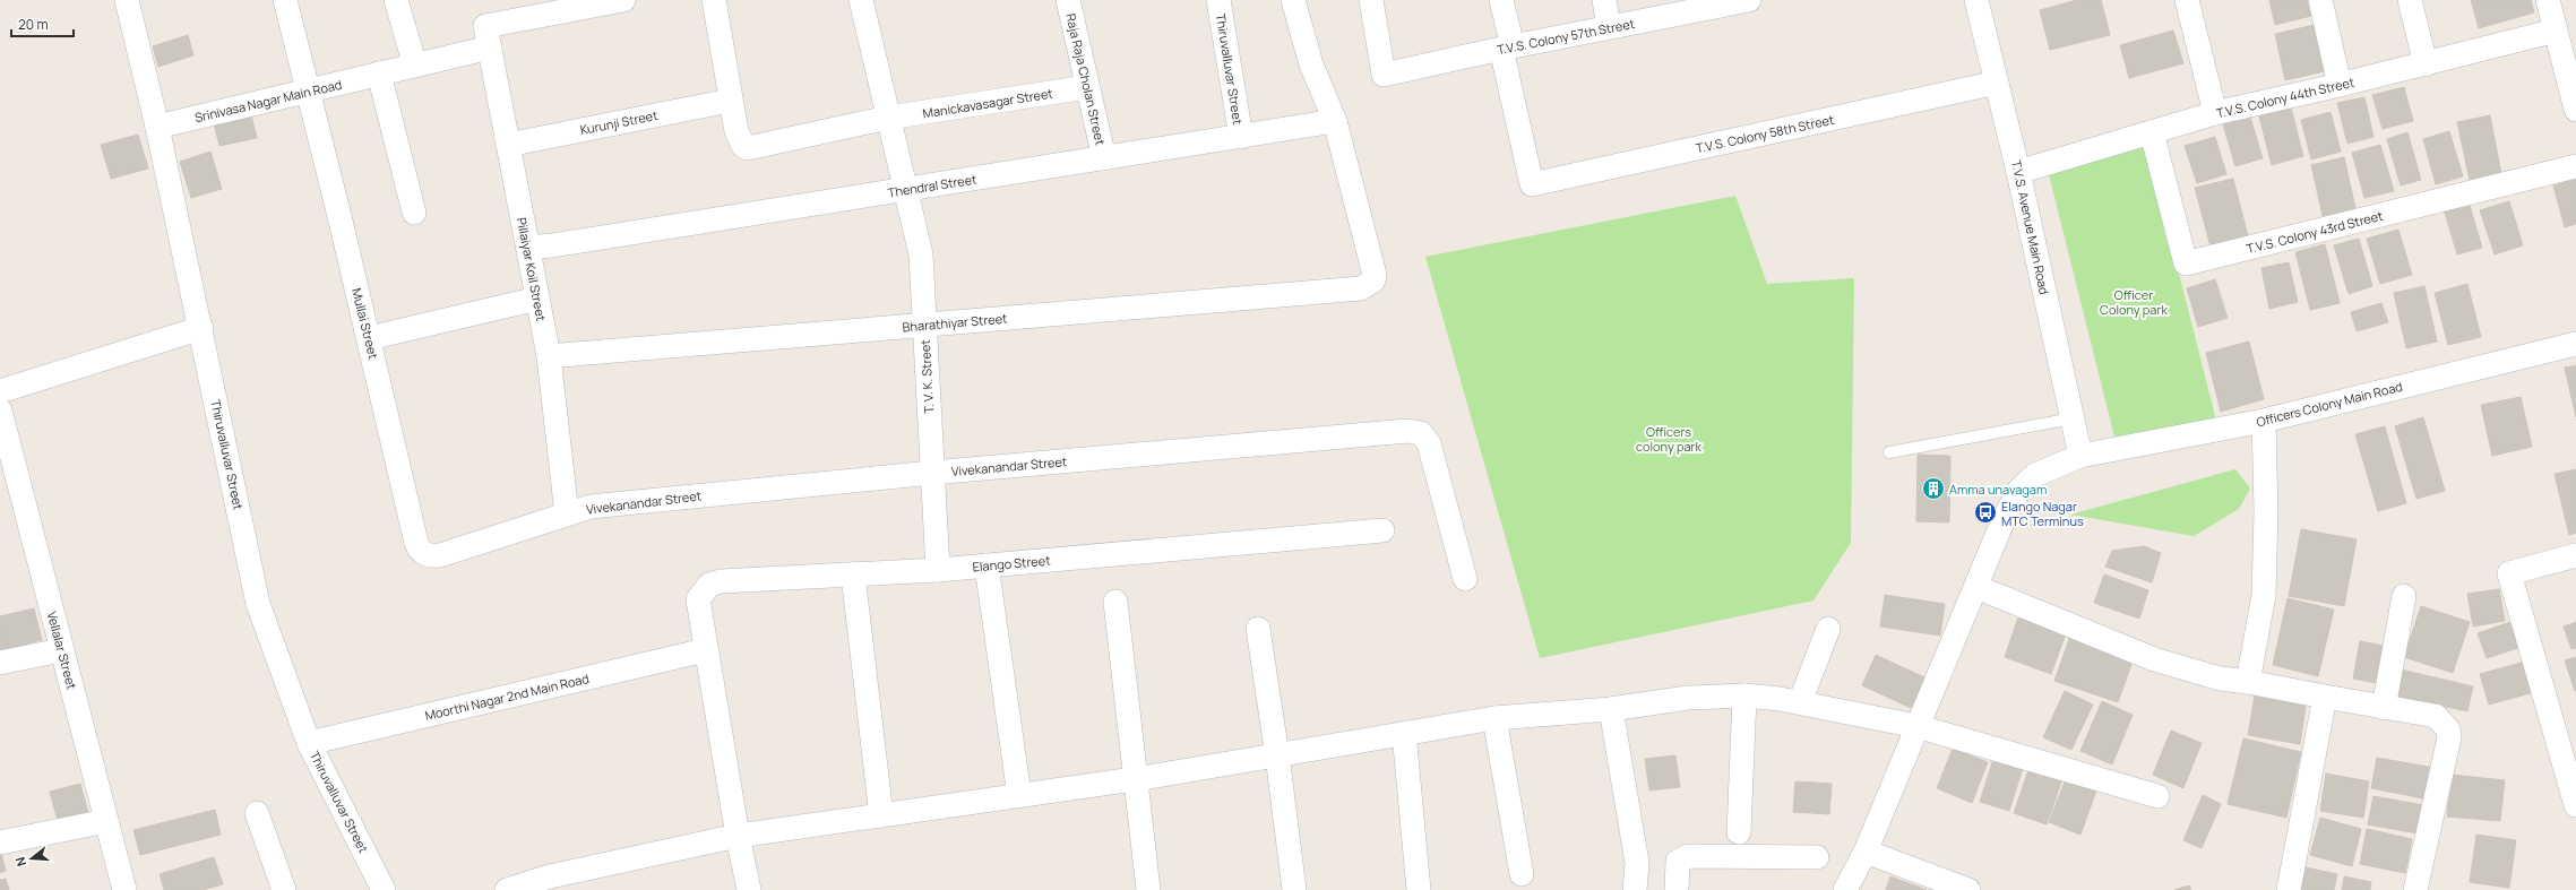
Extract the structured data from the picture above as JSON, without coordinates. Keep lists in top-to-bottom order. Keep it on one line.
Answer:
{"streets":{"street":["T.V.S. Colony 57th Street","Thiruvalluvar Street","Raja Raja Cholan Street","T.V.S. Colony 44th Street","Srinivasa Nagar Main Road","Manickavasagar Street","Kurunji Street","T.V.S. Colony 58th Street","Thendral Street","T.V.S. Avenue Main Road","T.V.S. Colony 43rd Street","Pillaiyar Koil Street","Bharathiyar Street","Mullai Street","T. V. K. Street","Officers Colony Main Road","Vivekanandar Street","Elango Street","Vellalar Street","Moorthi Nagar 2nd Main Road"]},"crossings":[["T.V.S. Colony 57th Street","T.V.S. Colony 58th Street"],["Thiruvalluvar Street","Srinivasa Nagar Main Road"],["Thiruvalluvar Street","Thendral Street"],["Thiruvalluvar Street","Moorthi Nagar 2nd Main Road"],["Raja Raja Cholan Street","Manickavasagar Street"],["Raja Raja Cholan Street","Thendral Street"],["T.V.S. Colony 44th Street","T.V.S. Avenue Main Road"],["T.V.S. Colony 44th Street","T.V.S. Colony 43rd Street"],["Srinivasa Nagar Main Road","Pillaiyar Koil Street"],["Srinivasa Nagar Main Road","Mullai Street"],["Manickavasagar Street","Kurunji Street"],["Manickavasagar Street","T. V. K. Street"],["Kurunji Street","Pillaiyar Koil Street"],["T.V.S. Colony 58th Street","T.V.S. Avenue Main Road"],["Thendral Street","Pillaiyar Koil Street"],["Thendral Street","Bharathiyar Street"],["Thendral Street","T. V. K. Street"],["T.V.S. Avenue Main Road","Officers Colony Main Road"],["Pillaiyar Koil Street","Bharathiyar Street"],["Pillaiyar Koil Street","Vivekanandar Street"],["Bharathiyar Street","T. V. K. Street"],["Mullai Street","Vivekanandar Street"],["T. V. K. Street","Vivekanandar Street"],["T. V. K. Street","Elango Street"],["Elango Street","Moorthi Nagar 2nd Main Road"]],"parks":["Officer Colony park","Officers colony park"],"places":{"building":["Amma unavagam"],"bus stop":["Elango Nagar MTC Terminus"]},"scale_bar":"20 m","north":"left"}
